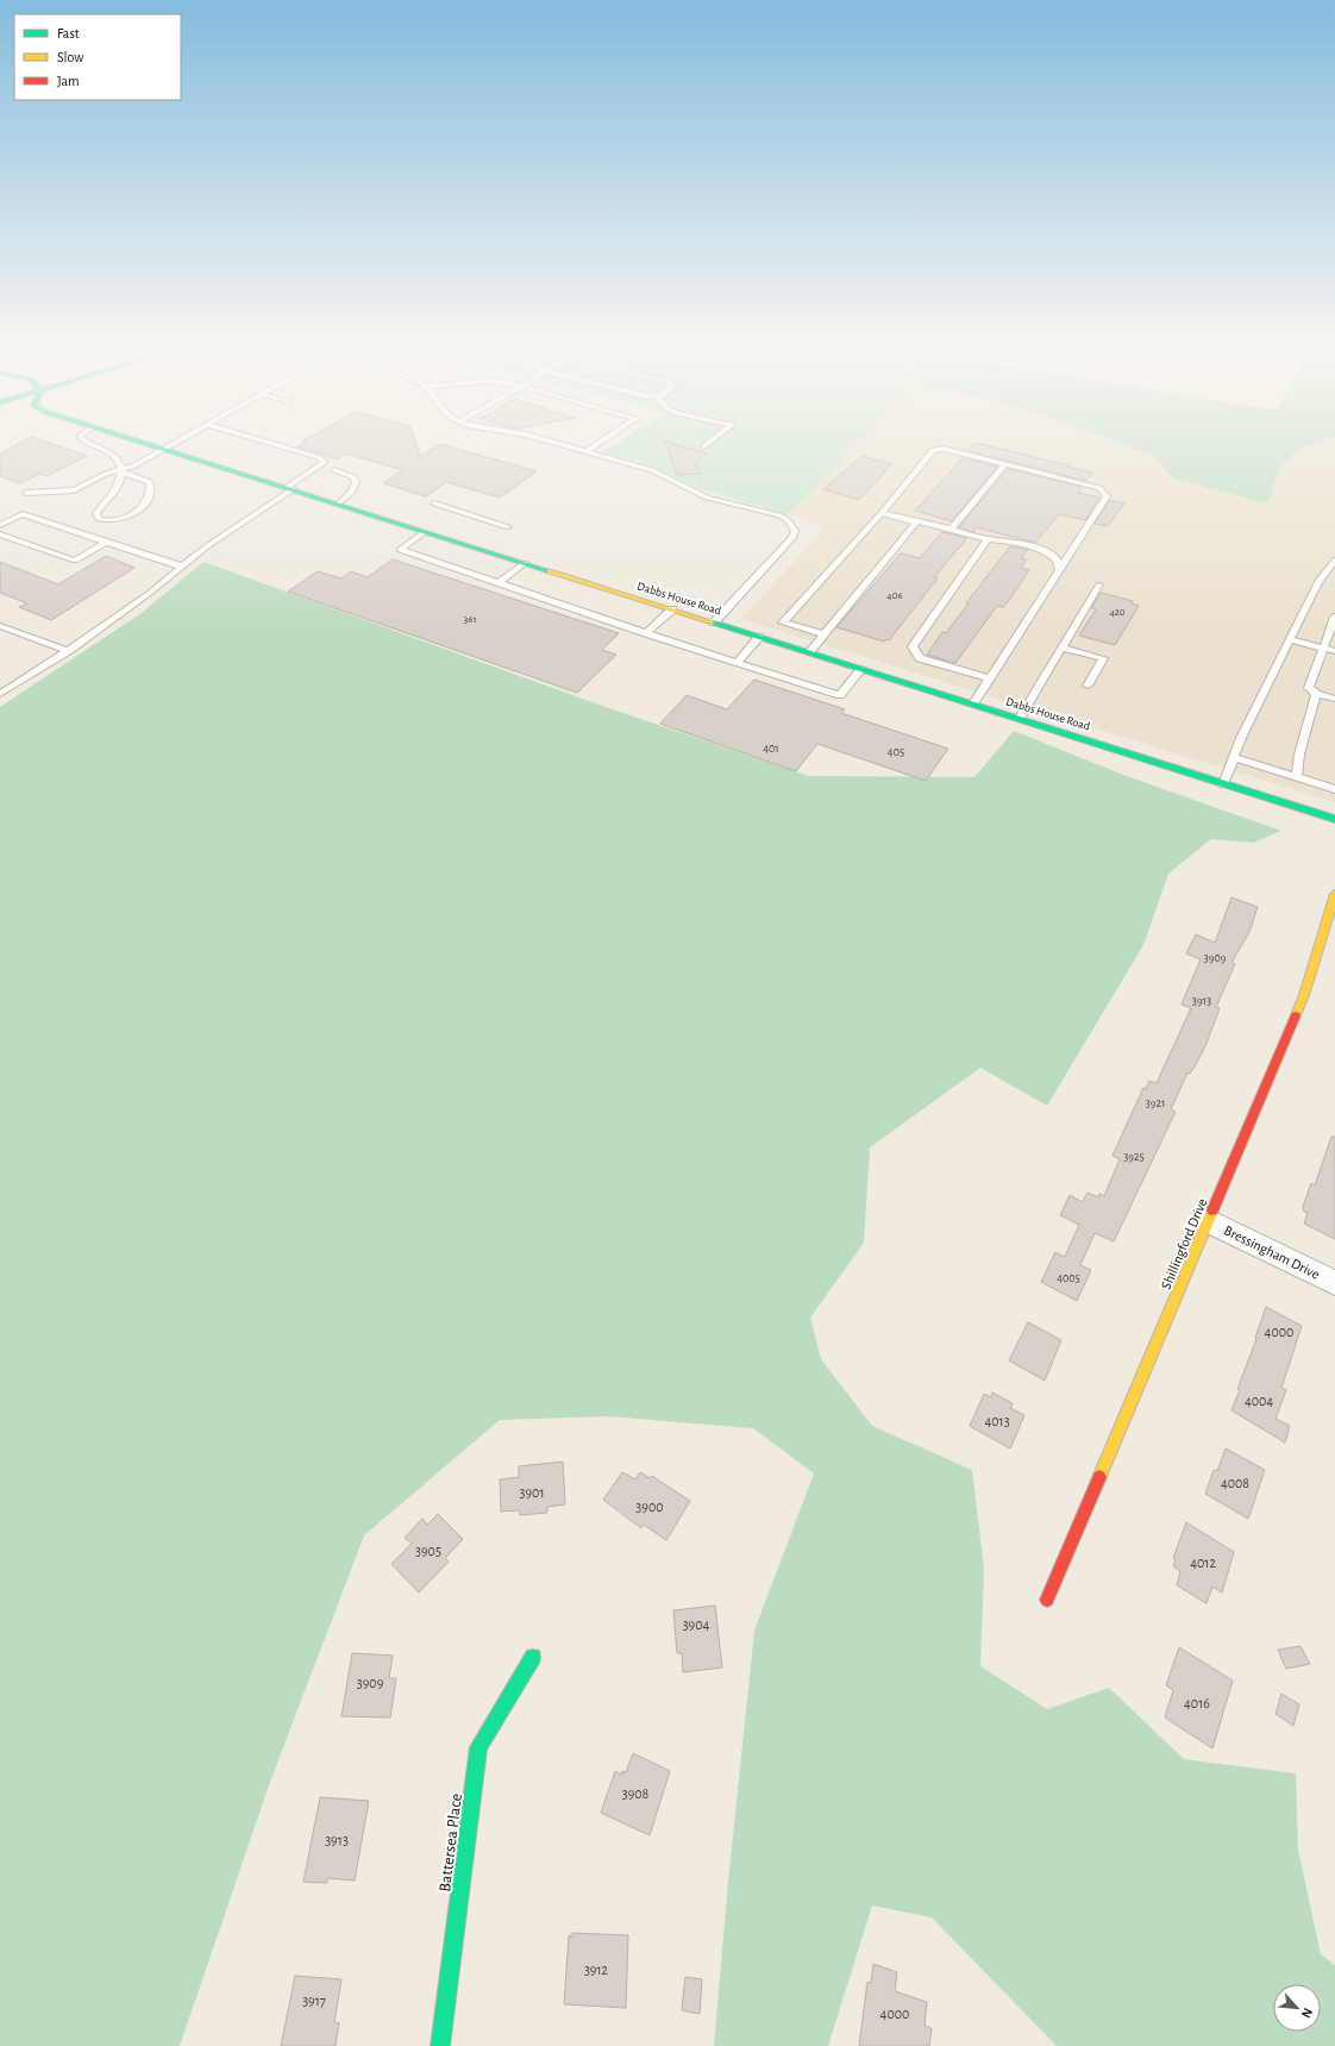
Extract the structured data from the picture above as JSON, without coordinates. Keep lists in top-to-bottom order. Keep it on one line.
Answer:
{"streets":{"street":["Dabbs House Road","Shillingford Drive","Bressingham Drive","Battersea Place"]},"crossings":[["Shillingford Drive","Bressingham Drive"]],"house_numbers":["406","420","361","401","405","3909","3913","3921","3925","4005","4000","4004","4013","4008","3901","3900","3905","4012","3904","3909","4016","3908","3913","3912","3917","4000"],"legend":["Fast","Slow","Jam"],"north":"bottom right"}
